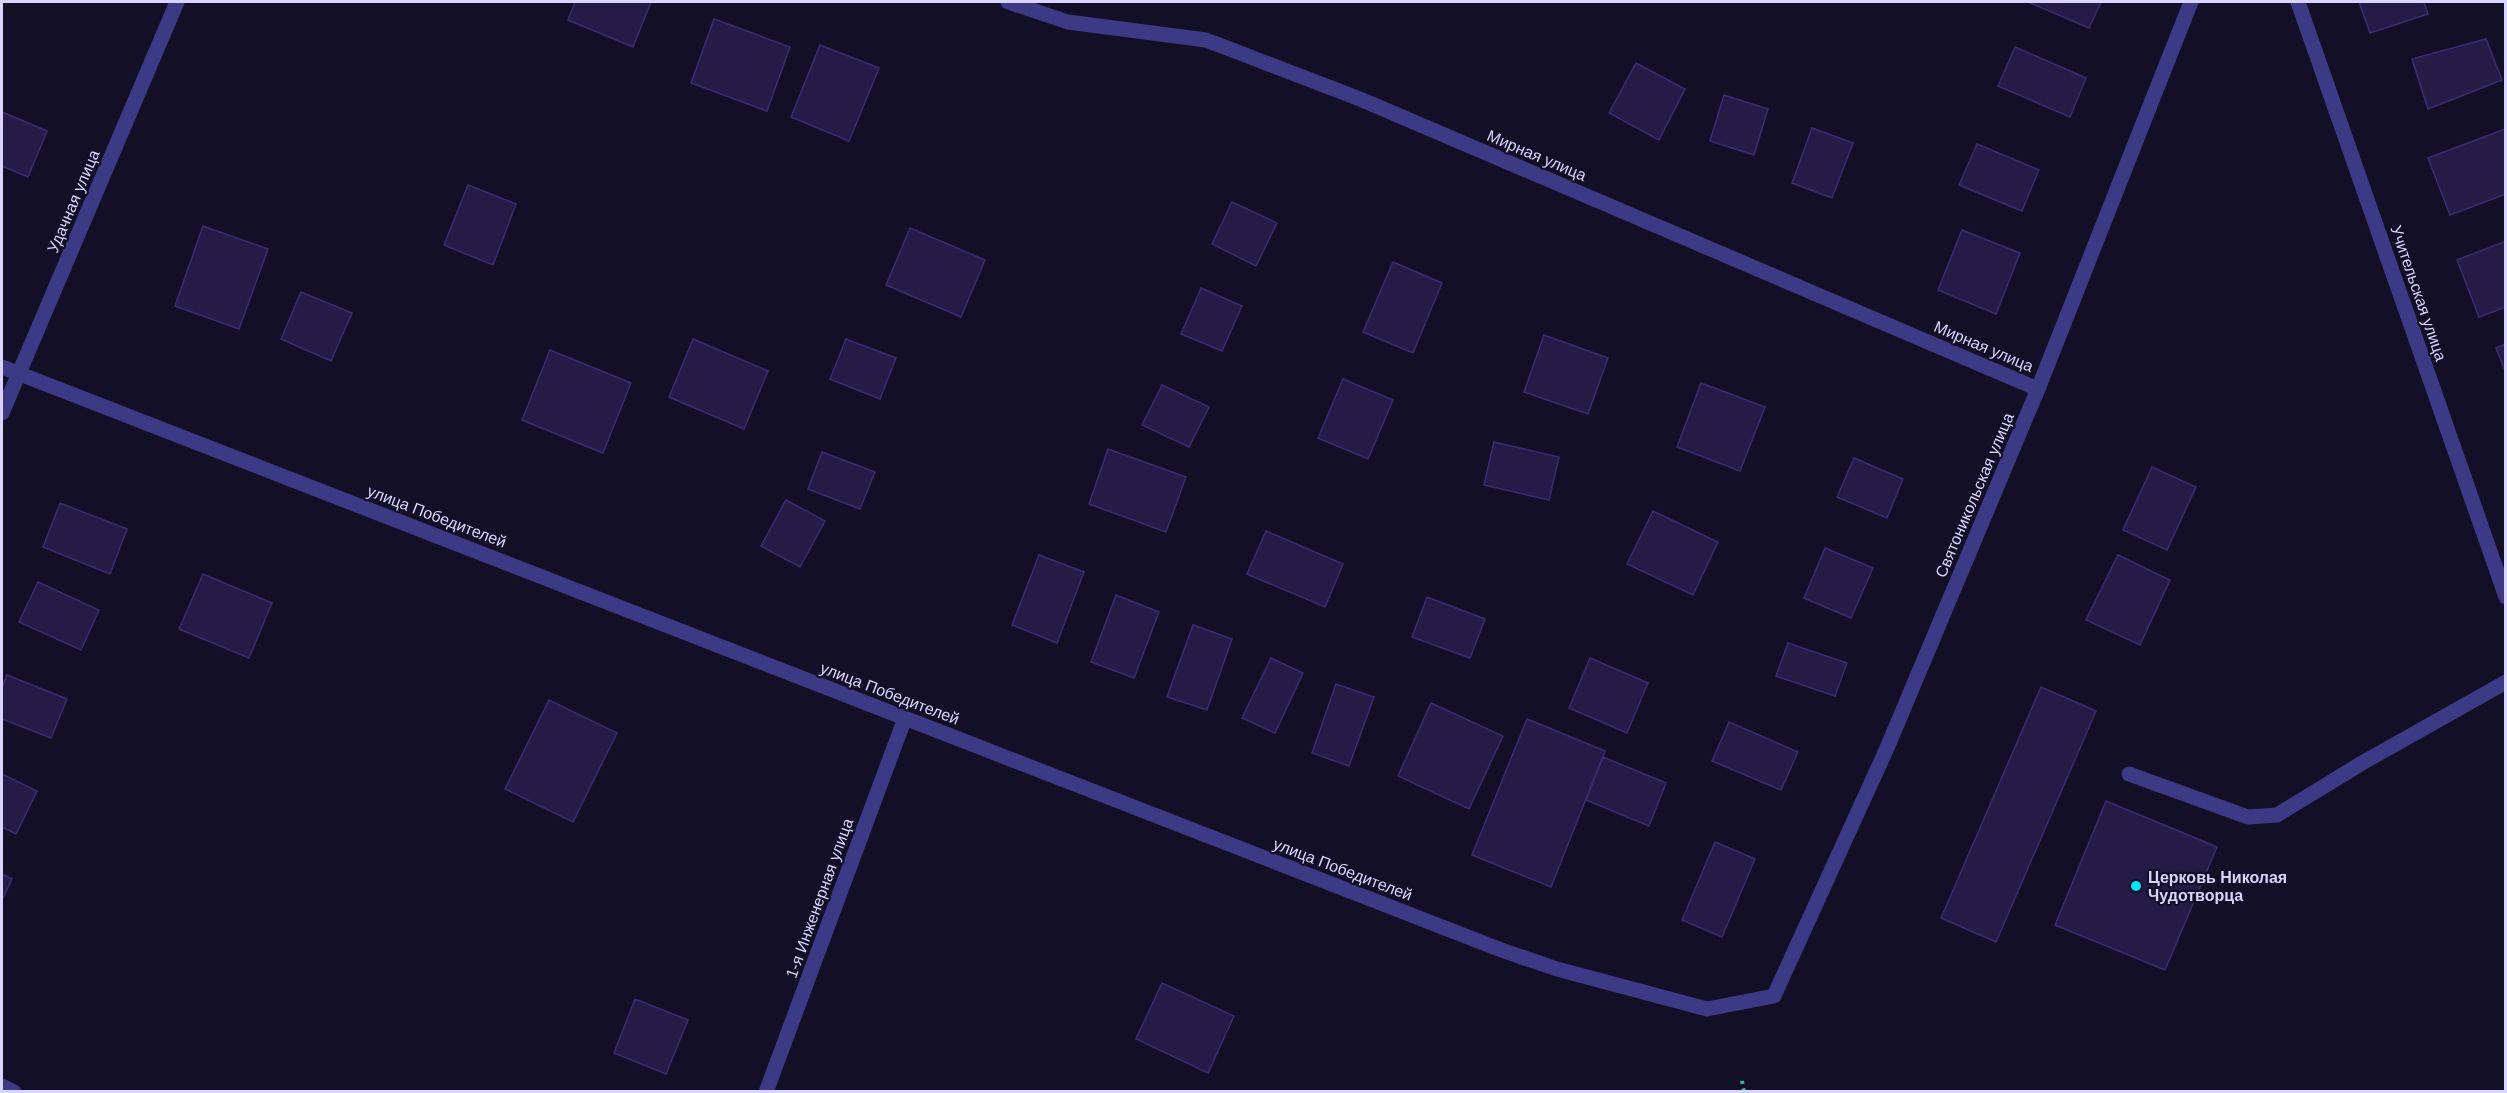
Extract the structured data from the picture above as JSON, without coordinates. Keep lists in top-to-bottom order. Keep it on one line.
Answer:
{"streets":{"street":["Мирная улица","Удачная улица","Учительская улица","Святоникольская улица","улица Победителей","1-я Инженерная улица"]},"crossings":[["Мирная улица","Святоникольская улица"],["Удачная улица","улица Победителей"],["Святоникольская улица","улица Победителей"],["улица Победителей","1-я Инженерная улица"]],"places":["Церковь Николая Чудотворца"]}
